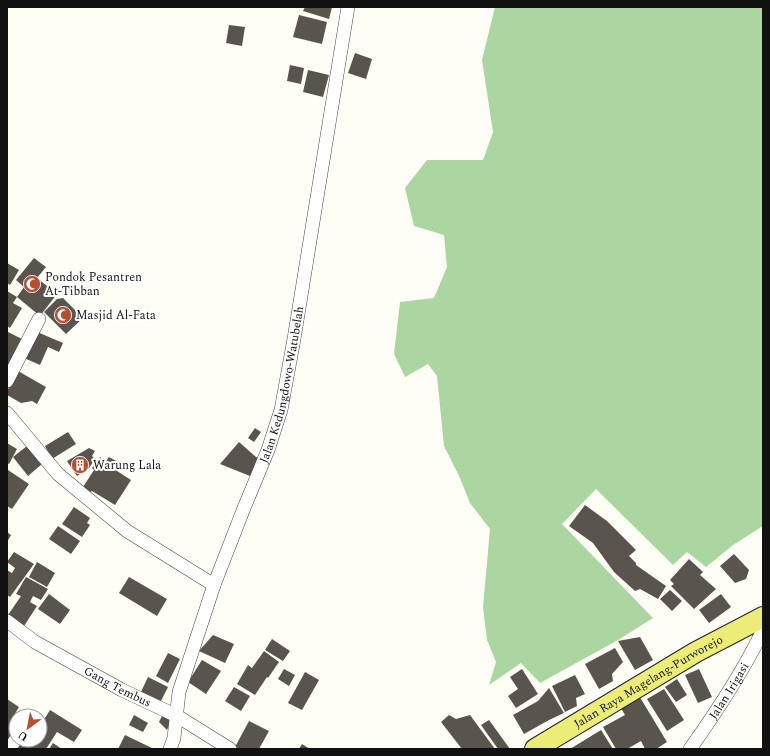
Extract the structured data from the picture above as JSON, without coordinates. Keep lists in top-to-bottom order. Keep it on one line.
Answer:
{"streets":{"main road":["Jalan Raya Magelang-Purworejo"],"street":["Jalan Kedungdowo-Watubelah","Gang Tembus","Jalan Irigasi"]},"crossings":[["Jalan Kedungdowo-Watubelah","Gang Tembus"]],"places":{"mosque":["Pondok Pesantren At-Tibban","Masjid Al-Fata"],"building":["Warung Lala"]},"north":"bottom left"}
